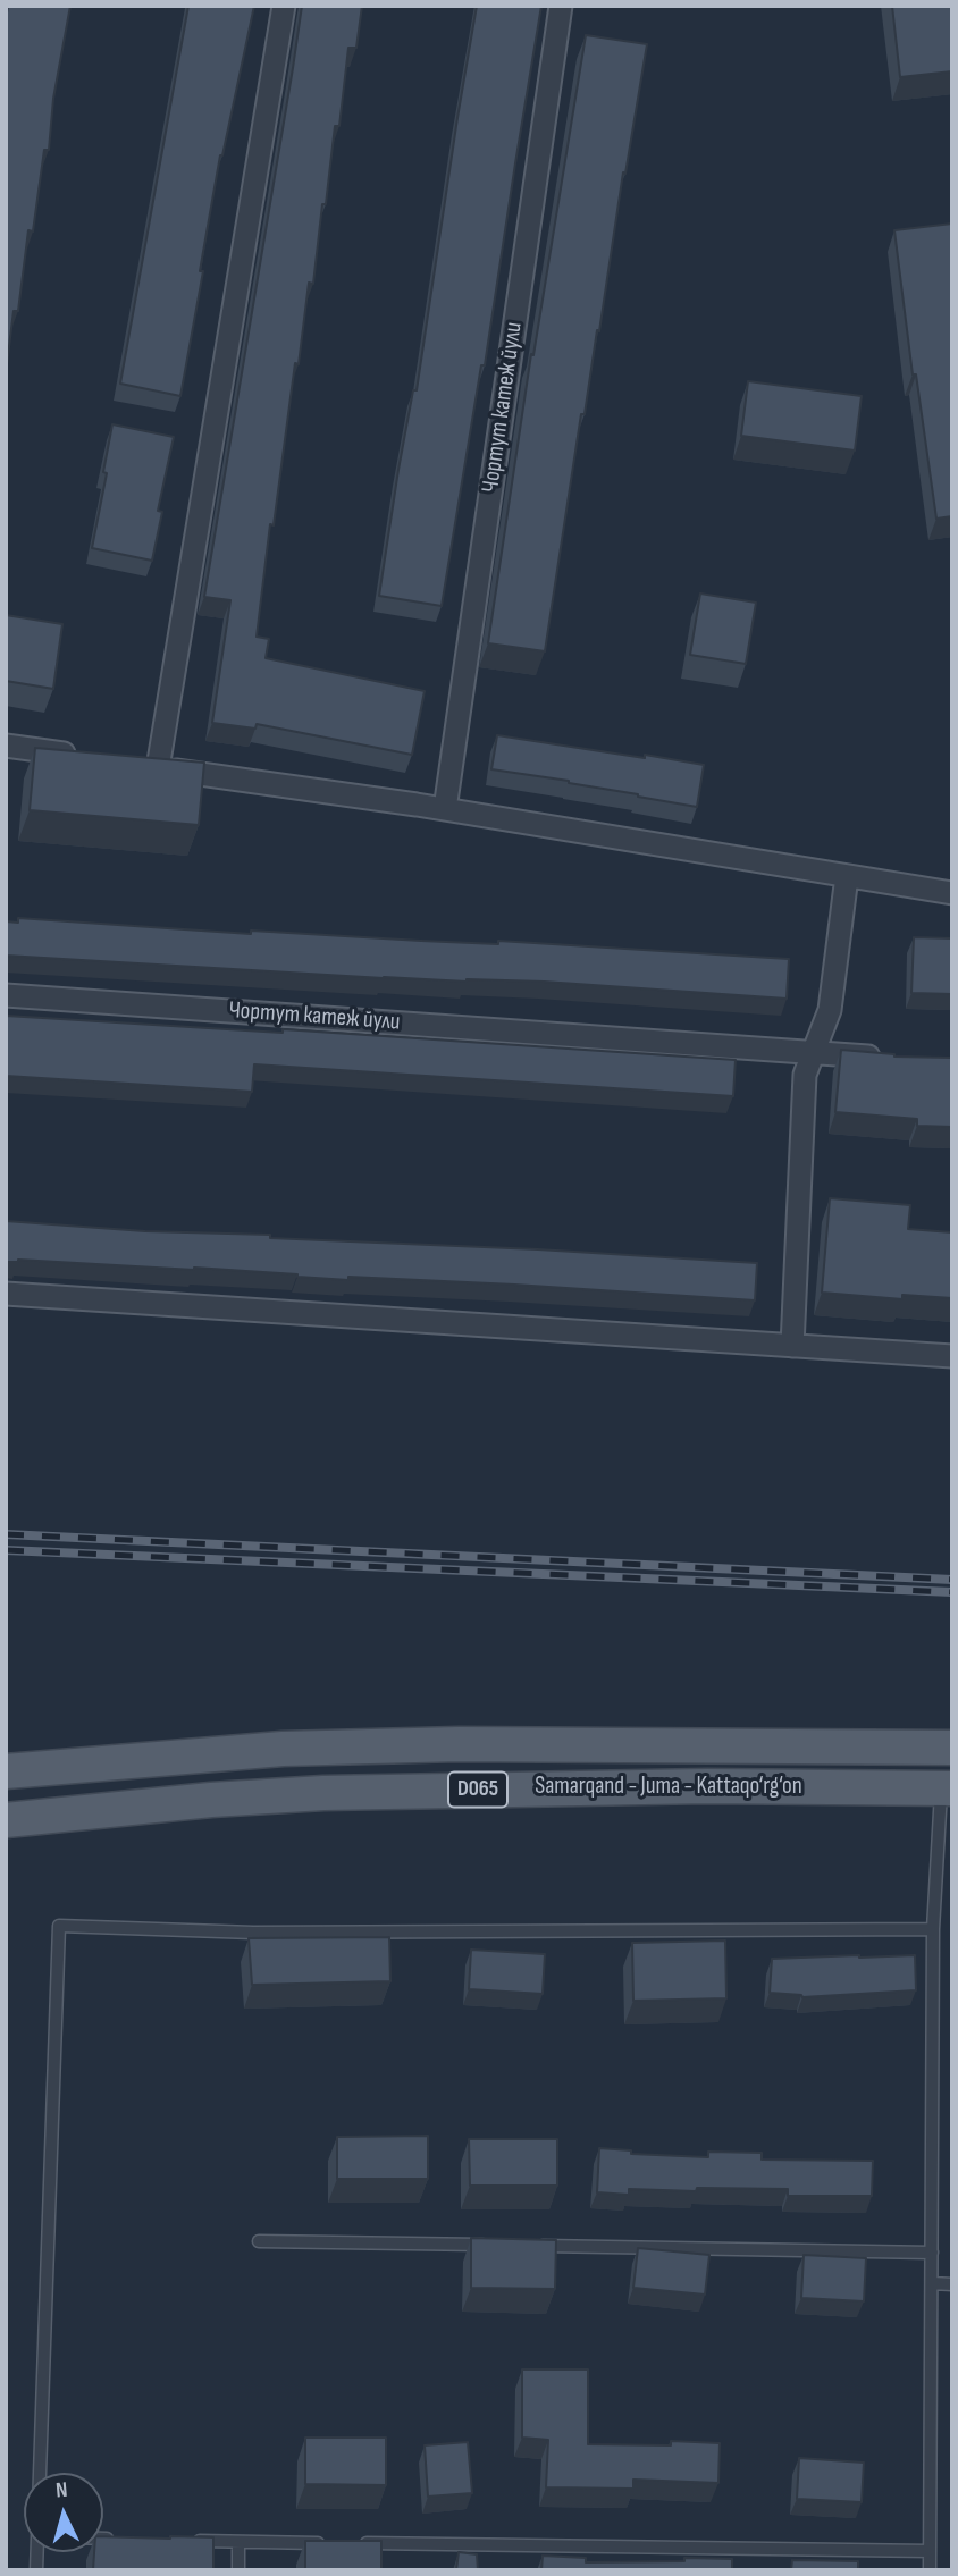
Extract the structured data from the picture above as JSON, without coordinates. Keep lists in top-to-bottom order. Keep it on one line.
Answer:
{"streets":{"main road":["Samarqand - Juma - Kattaqo‘rg‘on","D065"],"street":["Чортут катеж йули"]},"north":"top"}
